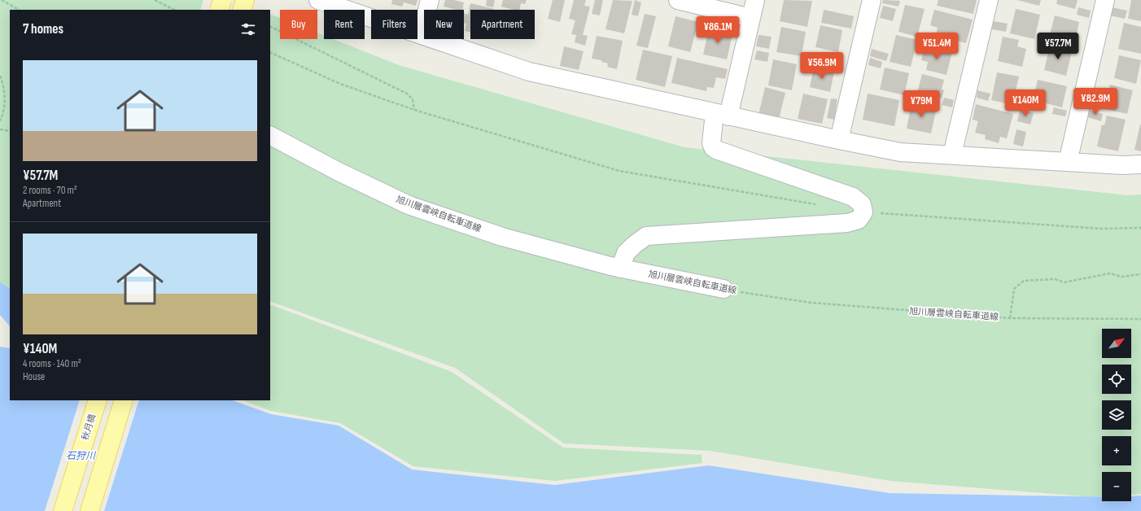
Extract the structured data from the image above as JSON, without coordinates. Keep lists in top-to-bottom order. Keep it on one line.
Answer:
{"streets":{"main road":["秋月橋"],"street":["旭川層雲峡自転車道線"]},"water":["石狩川"],"north":"top right","page":{"chip":["Buy","Rent","Filters","New","Apartment"],"heading":"7 homes","price":["¥86.1M","¥51.4M","¥57.7M","¥56.9M","¥82.9M","¥140M","¥79M"],"list":[{"name":"¥57.7M","note":"2 rooms · 70 m² · Apartment"},{"name":"¥140M","note":"4 rooms · 140 m² · House"}],"map_buttons":["+","−"]}}
